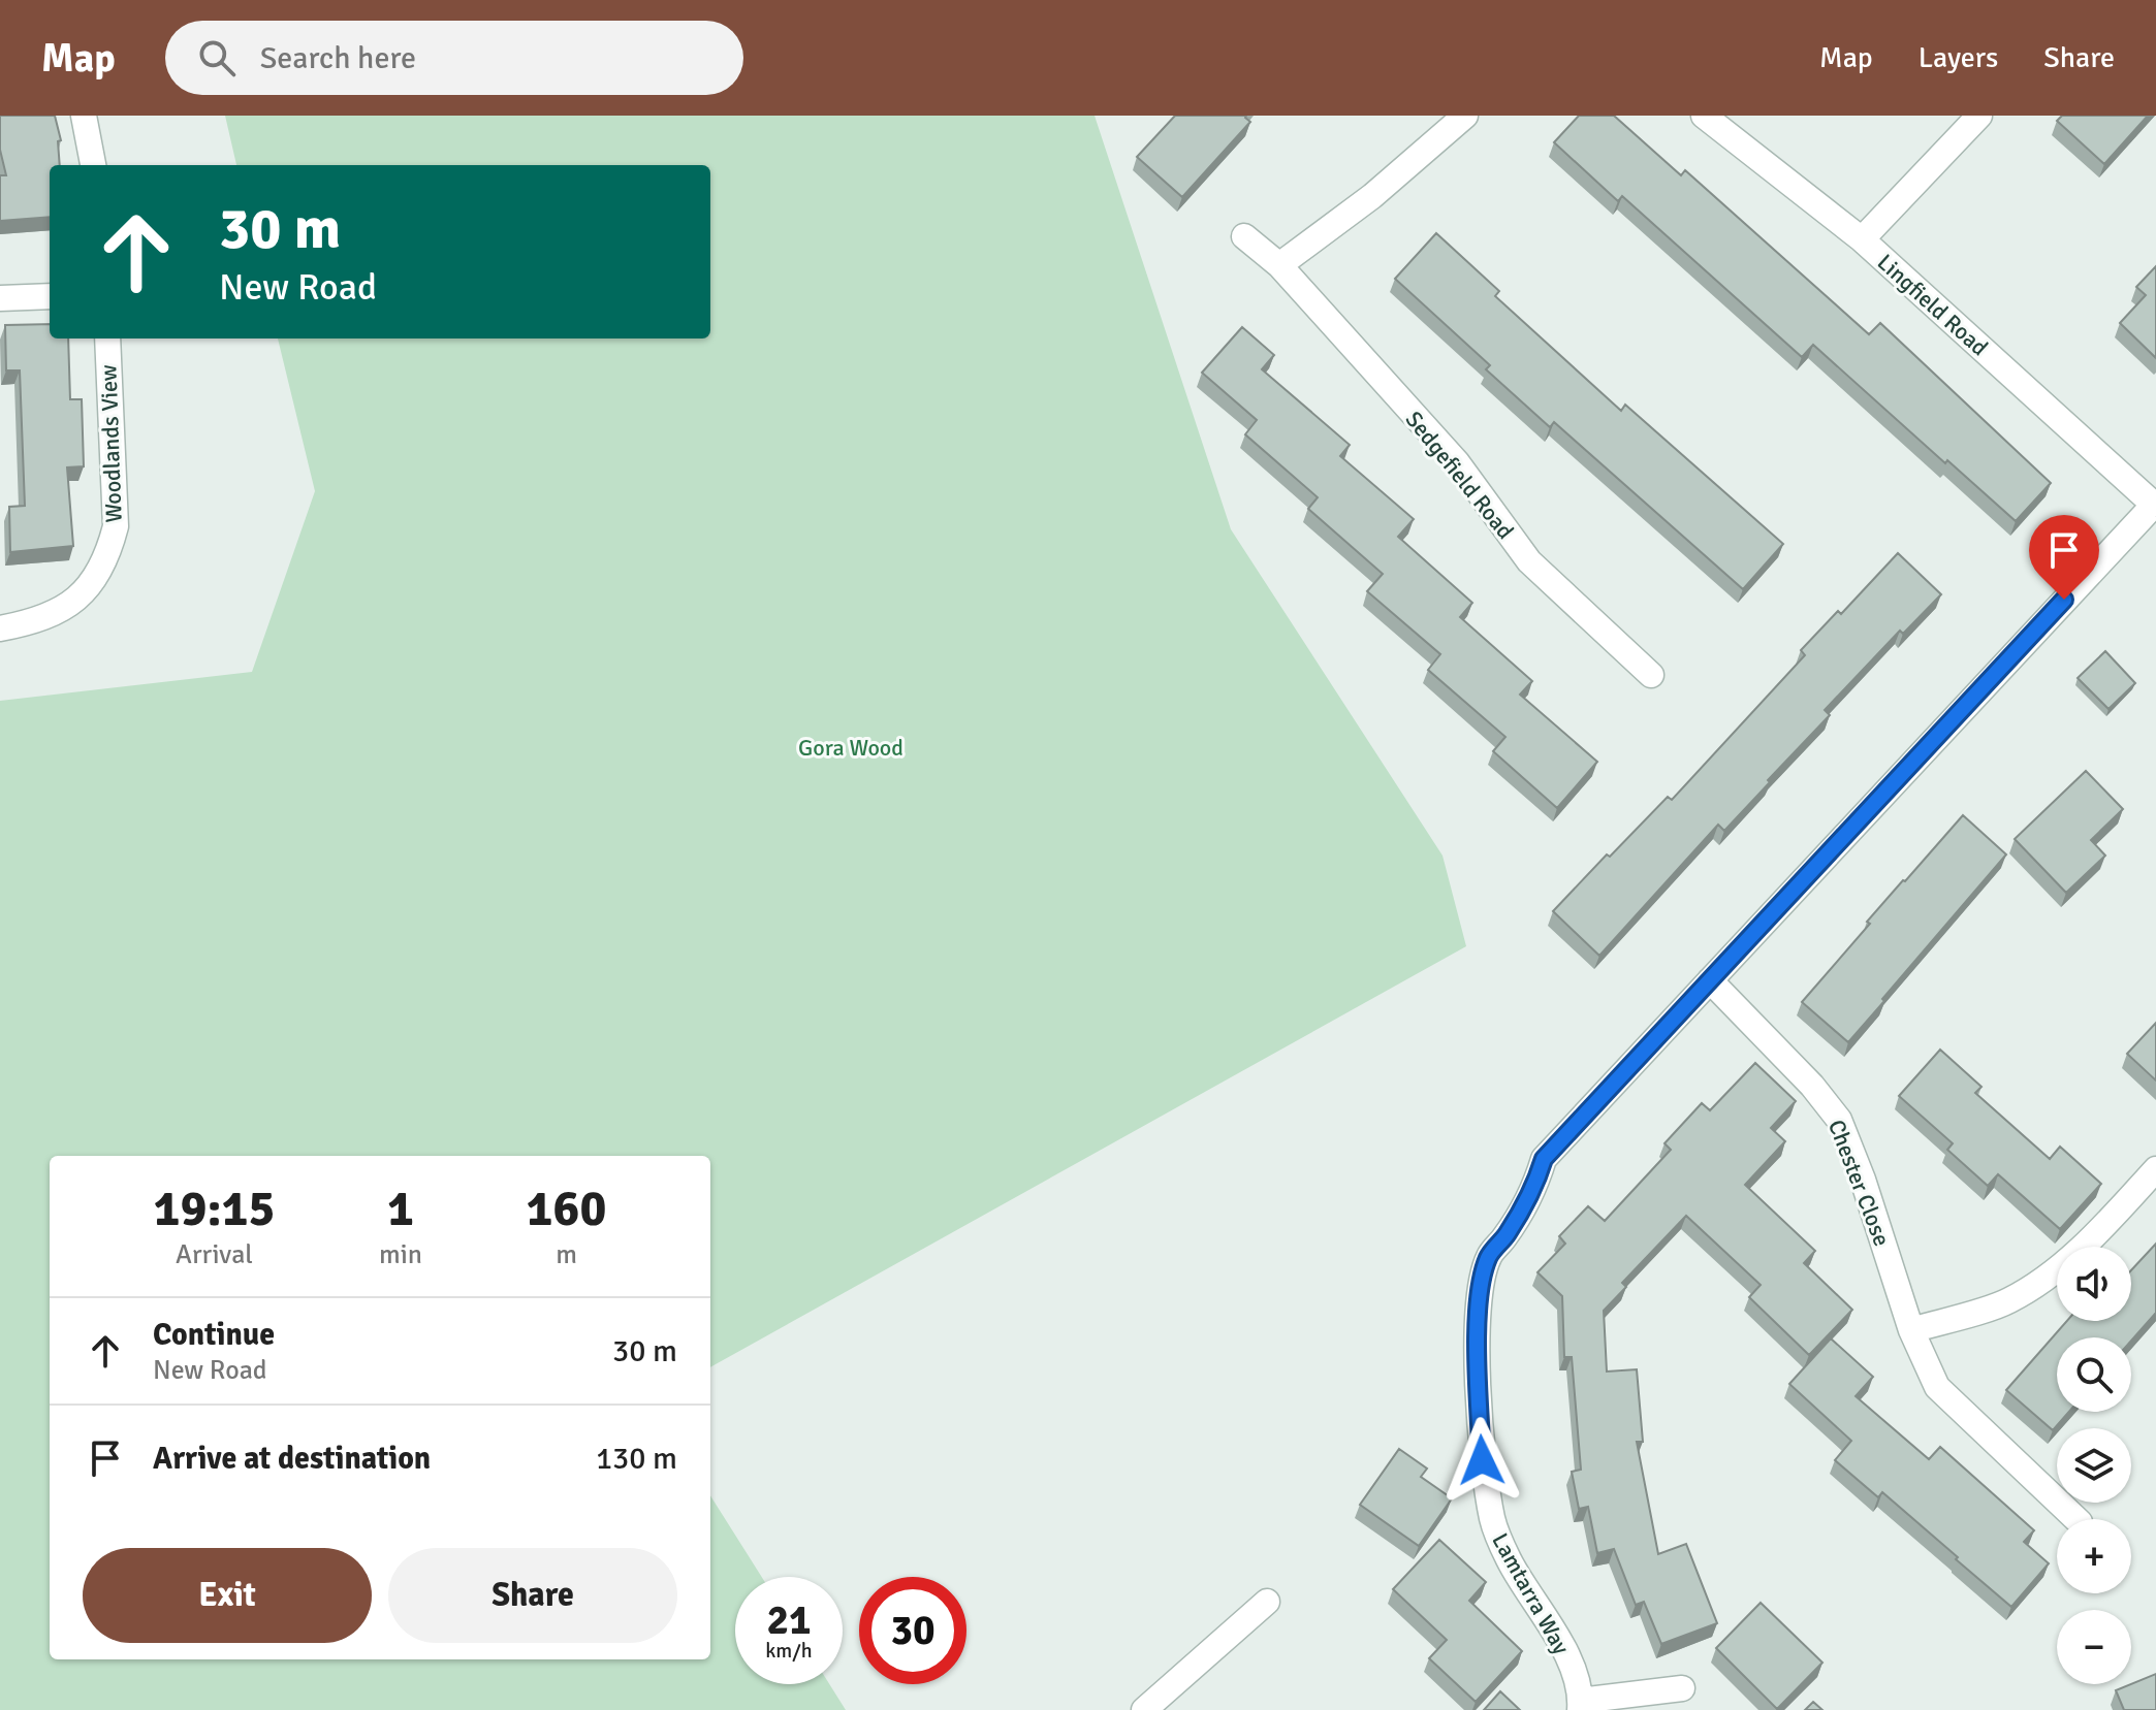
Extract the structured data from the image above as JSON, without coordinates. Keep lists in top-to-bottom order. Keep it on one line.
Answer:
{"streets":{"street":["Lingfield Road","Woodlands View","Sedgefield Road","Chester Close","Lamtarra Way"]},"crossings":[["Lingfield Road","Lamtarra Way"],["Chester Close","Lamtarra Way"]],"parks":["Gora Wood"],"page":{"header":"Map","search":"Search here","nav":["Map","Layers","Share"],"turn":["30 m","New Road"],"eta":["19:15","Arrival","1","min","160","m"],"map_buttons":["+","−"],"list":[{"name":"Continue","note":"New Road","value":"30 m"},{"name":"Arrive at destination","value":"130 m"}],"buttons":["Exit","Share"],"speed":"21 km/h","limit":"30"}}
